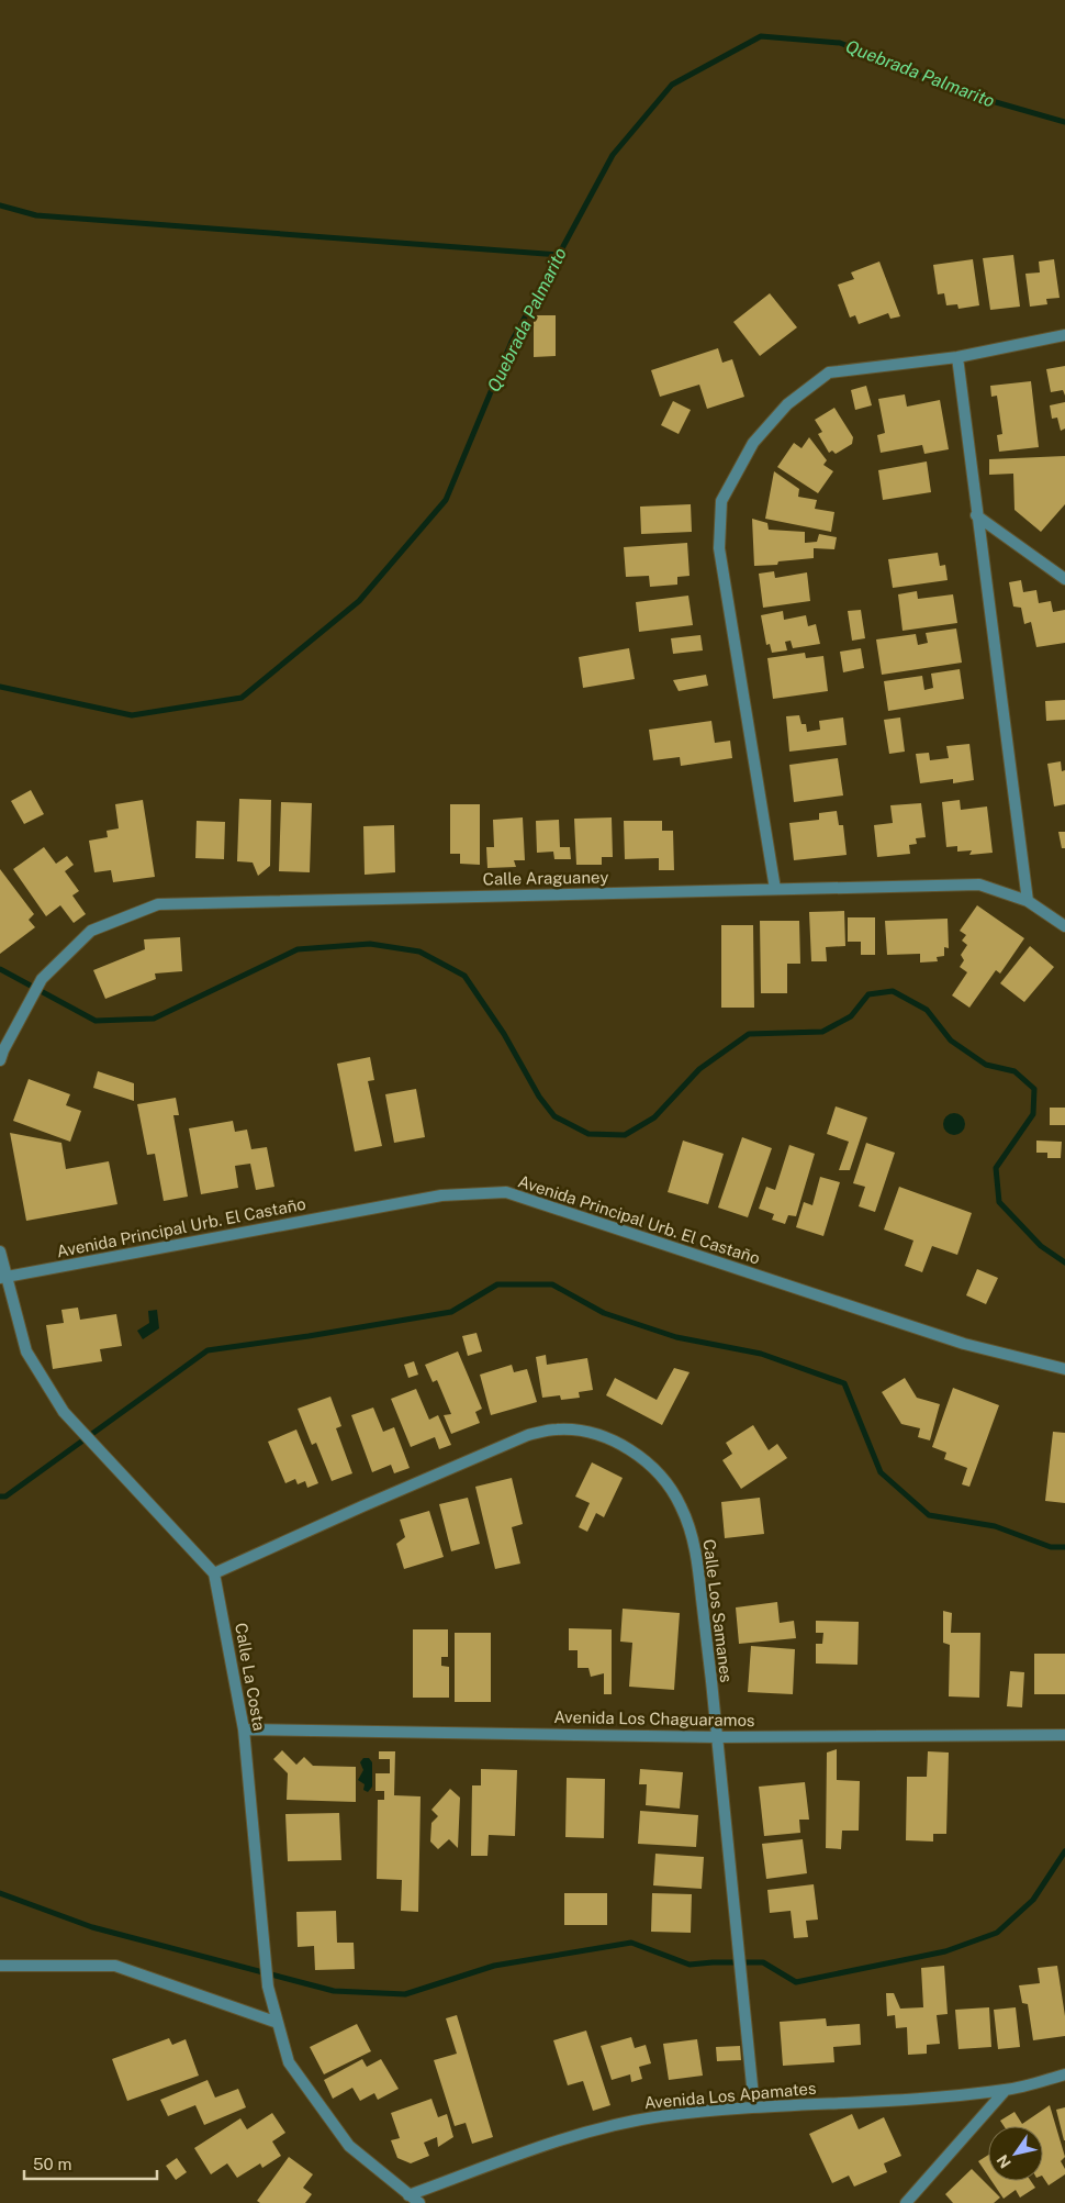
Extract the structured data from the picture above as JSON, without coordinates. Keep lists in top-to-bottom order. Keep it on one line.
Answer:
{"streets":{"street":["Calle Araguaney","Avenida Principal Urb. El Castaño","Calle Los Samanes","Calle La Costa","Avenida Los Chaguaramos","Avenida Los Apamates"]},"crossings":[["Calle Los Samanes","Calle La Costa"],["Calle Los Samanes","Avenida Los Chaguaramos"],["Calle Los Samanes","Avenida Los Apamates"],["Calle La Costa","Avenida Los Chaguaramos"]],"water":["Quebrada Palmarito"],"scale_bar":"50 m","north":"bottom left"}
